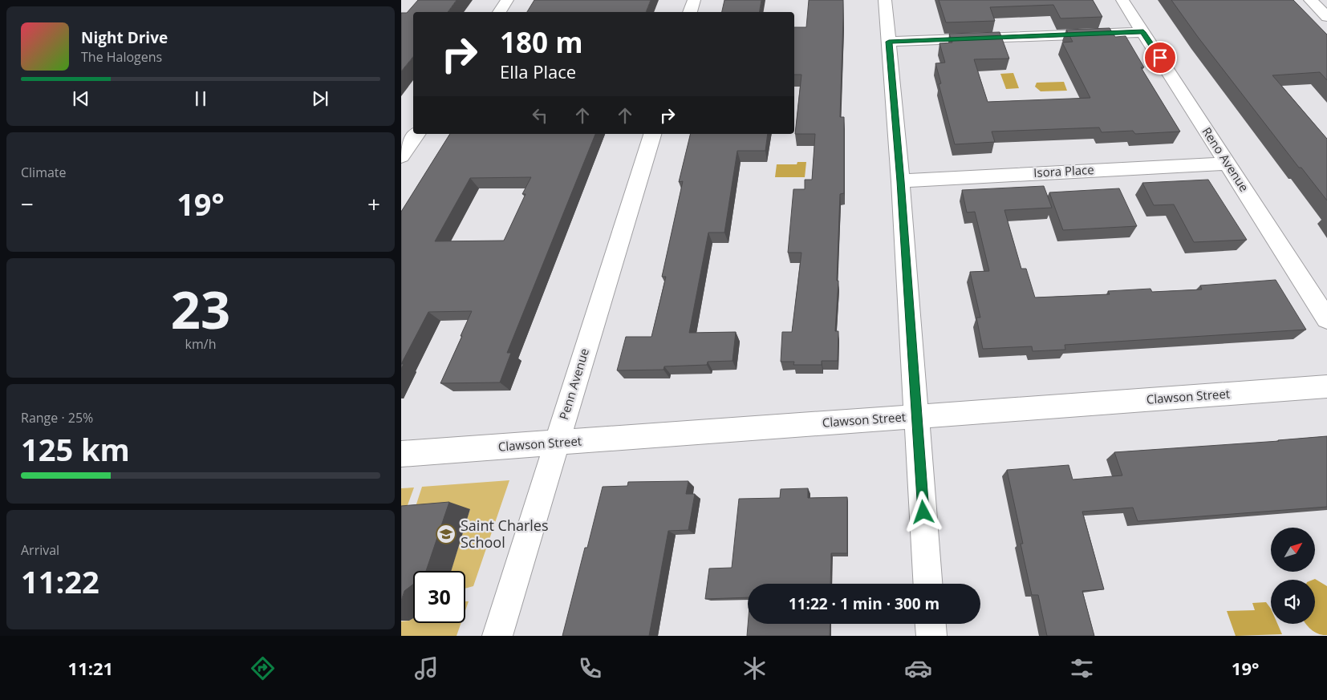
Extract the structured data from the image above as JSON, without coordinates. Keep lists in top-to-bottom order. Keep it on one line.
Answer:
{"streets":{"street":["Reno Avenue","Isora Place","Penn Avenue","Clawson Street"]},"crossings":[["Reno Avenue","Isora Place"],["Penn Avenue","Clawson Street"]],"places":{"school or university":["Saint Charles School"]},"north":"top right","page":{"turn":["180 m","Ella Place"],"song":["Night Drive","The Halogens"],"tile":["Climate",["23","km/h"],["Range · 25%","125 km"],["Arrival","11:22"]],"heat":["−","19°","+"],"limit":"30","trip":"11:22 · 1 min · 300 m","tabs":["11:21","19°"]}}
